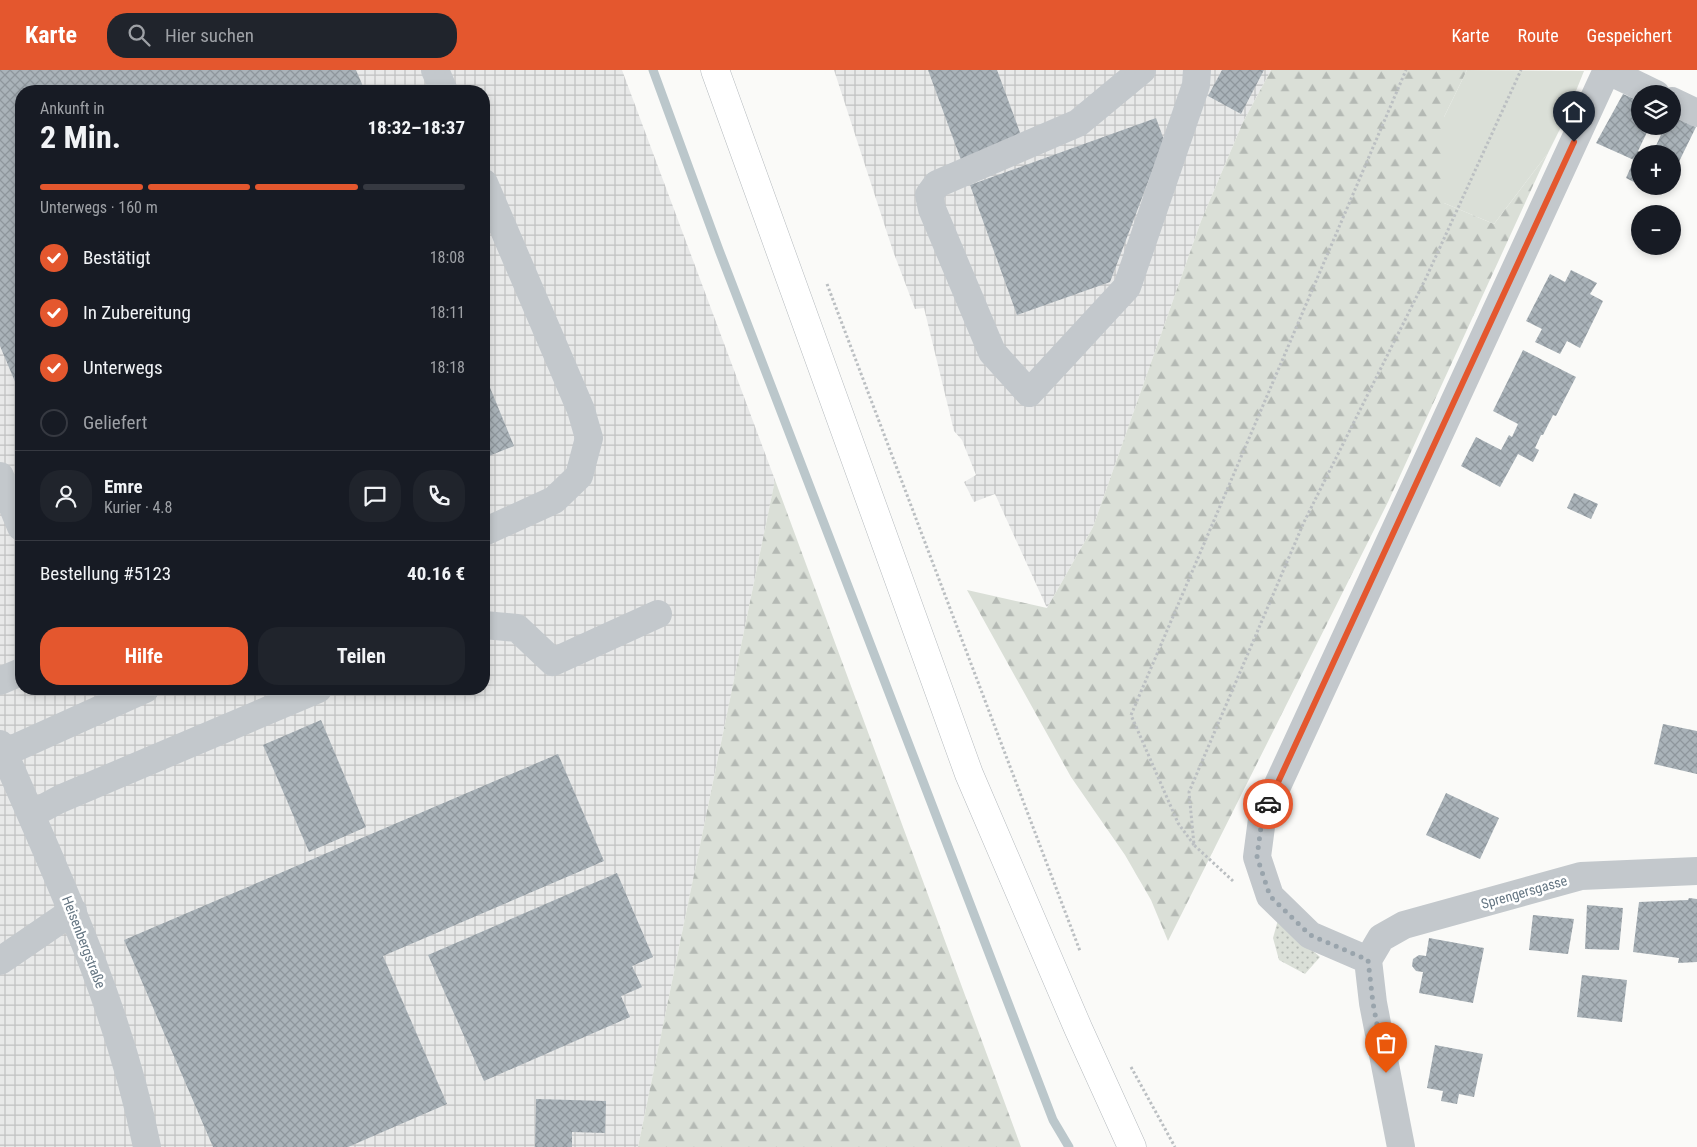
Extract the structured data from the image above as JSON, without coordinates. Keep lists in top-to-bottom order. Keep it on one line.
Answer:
{"streets":{"street":["Sprengersgasse","Heisenbergstraße"]},"page":{"header":"Karte","search":"Hier suchen","nav":["Karte","Route","Gespeichert"],"map_buttons":["+","−"],"heading":["2 Min.","Ankunft in","18:32–18:37"],"panel":["Emre","Kurier · 4.8","Bestellung #5123","40.16 €"],"bar":"Unterwegs · 160 m","list":[["Bestätigt","18:08"],["In Zubereitung","18:11"],["Unterwegs","18:18"],"Geliefert"],"buttons":["Hilfe","Teilen"]}}
